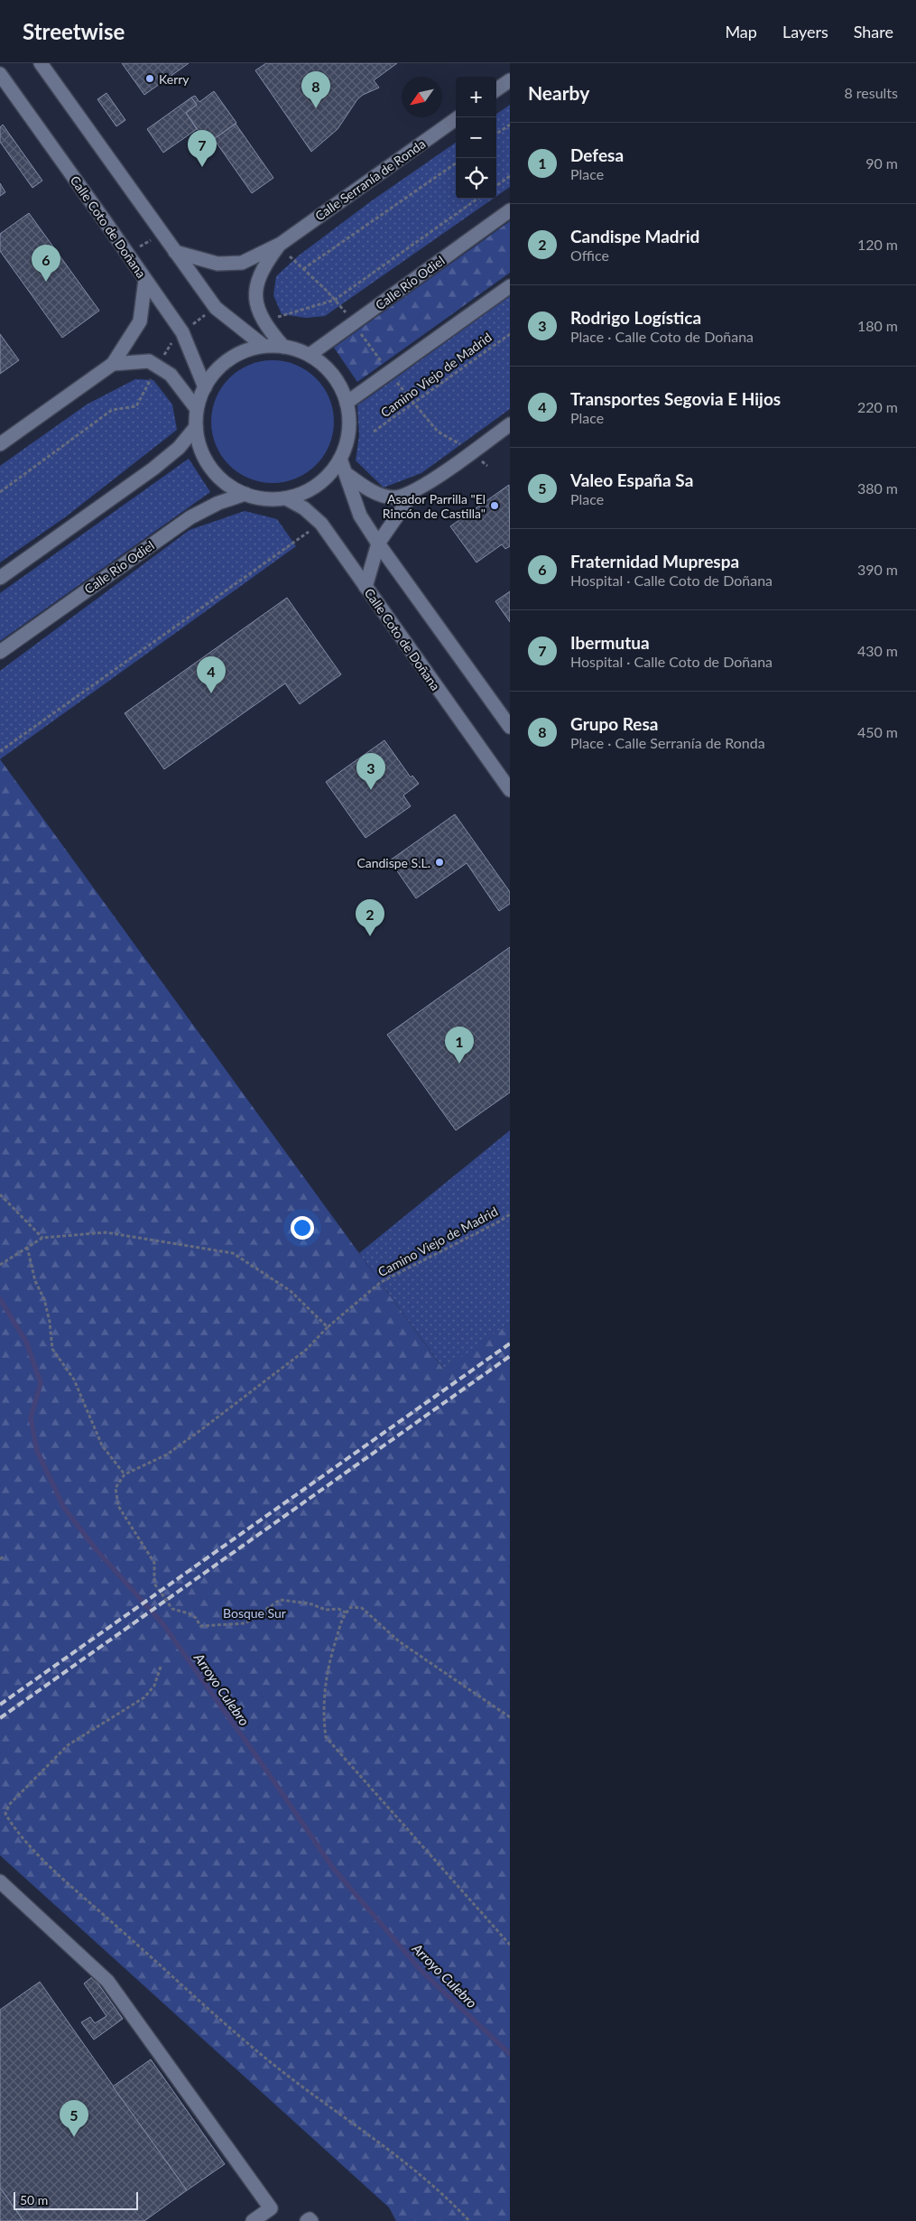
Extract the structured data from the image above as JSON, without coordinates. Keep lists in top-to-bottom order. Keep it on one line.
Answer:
{"streets":{"street":["Calle Serranía de Ronda","Calle Coto de Doñana","Calle Río Odiel"],"path":["Camino Viejo de Madrid"]},"crossings":[["Calle Coto de Doñana","Calle Río Odiel"]],"water":["Arroyo Culebro"],"parks":["Bosque Sur"],"places":["Kerry","Asador Parrilla \"El Rincón de Castilla\"","Candispe S.L."],"scale_bar":"50 m","north":"bottom left","page":{"header":"Streetwise","nav":["Map","Layers","Share"],"heading":["Nearby","8 results"],"pins":["8","7","6","4","3","2","1","5"],"map_buttons":["+","−"],"list":[{"mark":"1","name":"Defesa","note":"Place","value":"90 m"},{"mark":"2","name":"Candispe Madrid","note":"Office","value":"120 m"},{"mark":"3","name":"Rodrigo Logística","note":"Place · Calle Coto de Doñana","value":"180 m"},{"mark":"4","name":"Transportes Segovia E Hijos","note":"Place","value":"220 m"},{"mark":"5","name":"Valeo España Sa","note":"Place","value":"380 m"},{"mark":"6","name":"Fraternidad Muprespa","note":"Hospital · Calle Coto de Doñana","value":"390 m"},{"mark":"7","name":"Ibermutua","note":"Hospital · Calle Coto de Doñana","value":"430 m"},{"mark":"8","name":"Grupo Resa","note":"Place · Calle Serranía de Ronda","value":"450 m"}],"scale":"50 m"}}
